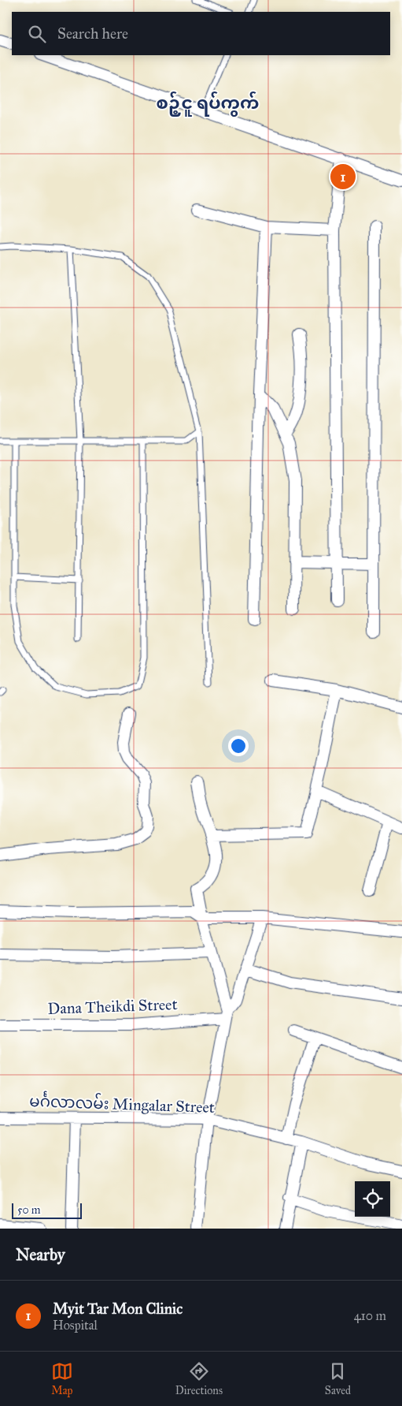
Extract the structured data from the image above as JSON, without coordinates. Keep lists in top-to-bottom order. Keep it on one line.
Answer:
{"streets":{"street":["Dana Theikdi Street","မင်္ဂလာလမ်း Mingalar Street"]},"districts":["စဉ့်ငူ ရပ်ကွက်"],"scale_bar":"50 m","page":{"search":"Search here","pins":"1","scale":"50 m","heading":"Nearby","list":[{"mark":"1","name":"Myit Tar Mon Clinic","note":"Hospital","value":"410 m"}],"nav":["Map","Directions","Saved"]}}
